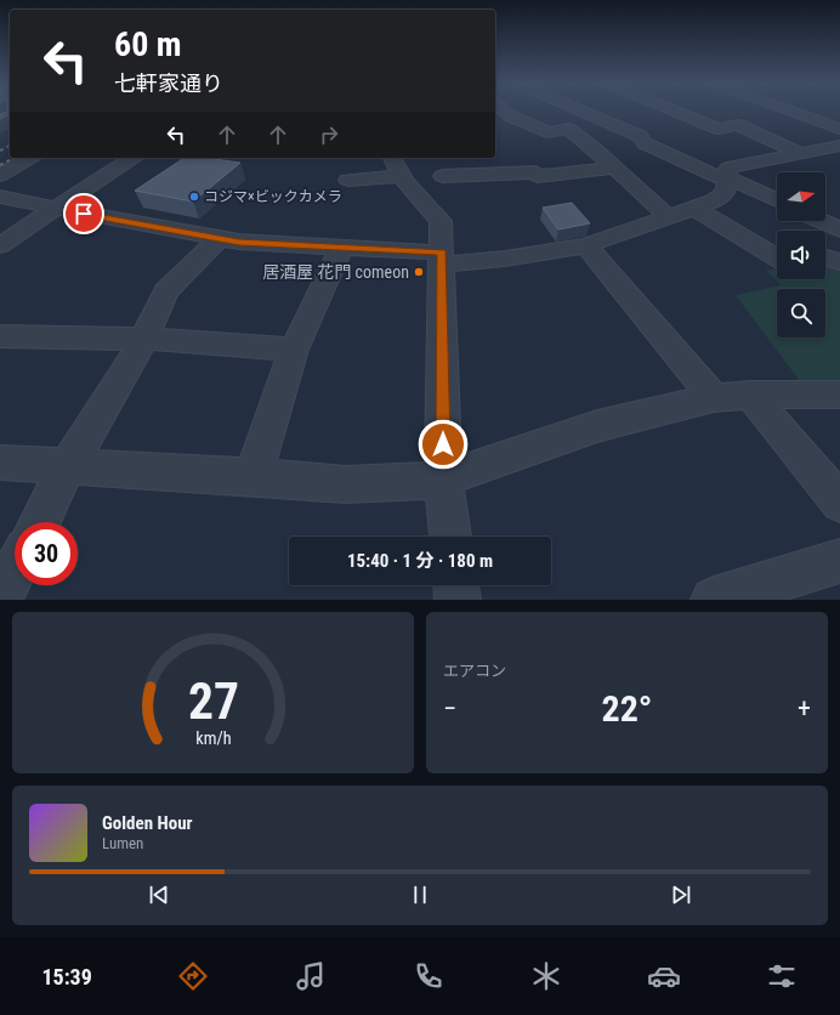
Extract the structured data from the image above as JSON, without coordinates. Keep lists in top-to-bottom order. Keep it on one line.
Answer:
{"places":["コジマ×ビックカメラ","居酒屋 花門 comeon"],"north":"right","page":{"turn":["60 m","七軒家通り"],"limit":"30","trip":"15:40 · 1 分 · 180 m","tile":"エアコン","heat":["−","22°","+"],"song":["Golden Hour","Lumen"],"tabs":"15:39","gauge":["27","km/h"]}}
